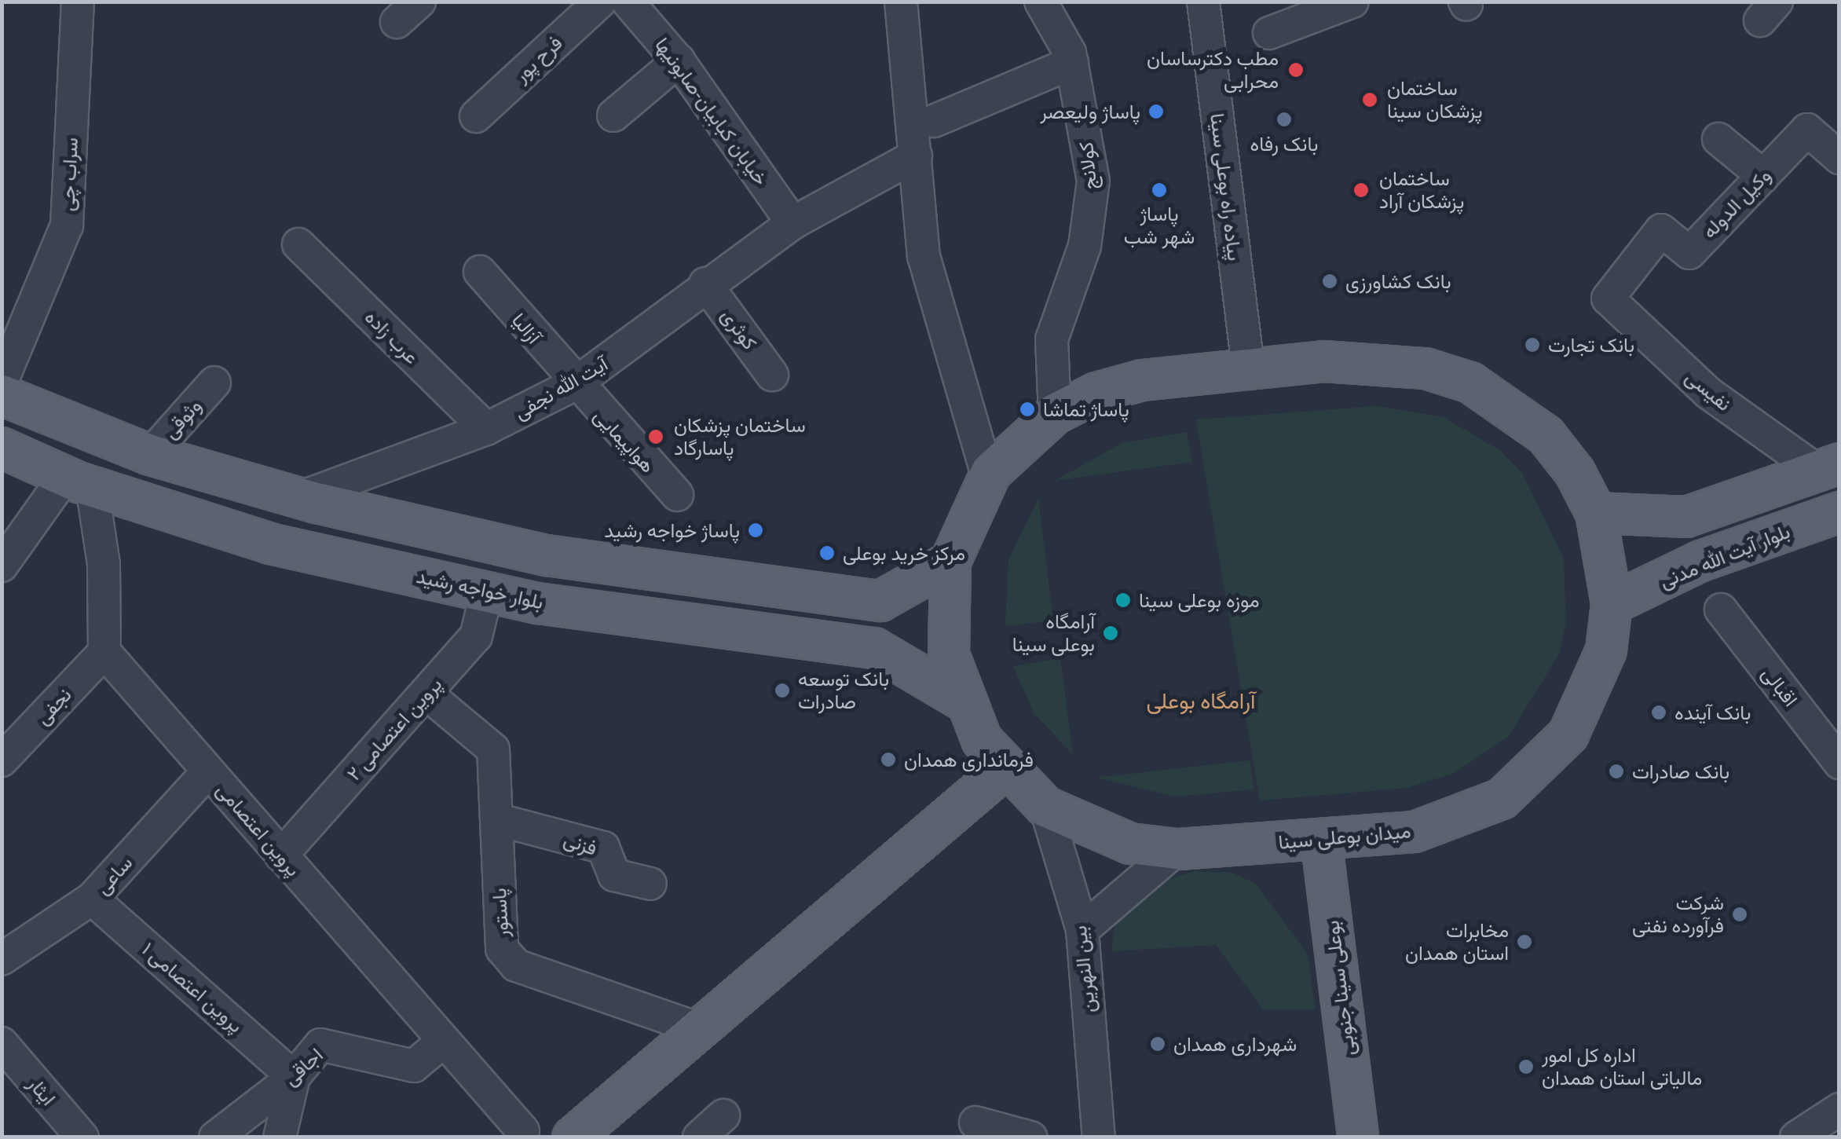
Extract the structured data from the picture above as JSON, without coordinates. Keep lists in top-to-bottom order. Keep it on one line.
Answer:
{"streets":{"main road":["بلوار آیت الله مدنی","بلوار خواجه رشید","میدان بوعلی سینا","بوعلی سینا جنوبی"],"street":["فرح پور","خیابان کبابیان-صابونیها","کولانج","سراب چی","پیاده راه بوعلی سینا","وکیل الدوله","آزالیا","کوثری","عرب زاده","آیت الله نجفی","نفیسی","وثوقی","هواپیمایی","اقبالی","نجفی","پروین اعتصامی ۲","پروین اعتصامی","فزنی","ساعی","پاستور","بین النهرین","پروین اعتصامی ۱","اجاقی","ایثار"]},"crossings":[["خیابان کبابیان-صابونیها","آیت الله نجفی"],["کولانج","میدان بوعلی سینا"],["پیاده راه بوعلی سینا","میدان بوعلی سینا"],["وکیل الدوله","نفیسی"],["آزالیا","آیت الله نجفی"],["آزالیا","هواپیمایی"],["کوثری","آیت الله نجفی"],["عرب زاده","آیت الله نجفی"],["آیت الله نجفی","هواپیمایی"],["بلوار آیت الله مدنی","میدان بوعلی سینا"],["بلوار خواجه رشید","پروین اعتصامی ۲"],["بلوار خواجه رشید","میدان بوعلی سینا"],["نجفی","پروین اعتصامی"],["پروین اعتصامی ۲","پروین اعتصامی"],["پروین اعتصامی ۲","پاستور"],["پروین اعتصامی","ساعی"],["پروین اعتصامی","اجاقی"],["میدان بوعلی سینا","بین النهرین"],["میدان بوعلی سینا","بوعلی سینا جنوبی"],["فزنی","پاستور"],["ساعی","پروین اعتصامی ۱"],["پروین اعتصامی ۱","اجاقی"]],"districts":["آرامگاه بوعلی"],"places":["مطب دکترساسان محرابی","ساختمان پزشکان سینا","پاساژ ولیعصر","بانک رفاه","پاساژ شهر شب","ساختمان پزشکان آراد","بانک کشاورزی","بانک تجارت","پاساژ تماشا","ساختمان پزشکان پاسارگاد","پاساژ خواجه رشید","مرکز خرید بوعلی","موزه بوعلی سینا","آرامگاه بوعلی سینا","بانک توسعه صادرات","بانک آینده","فرمانداری همدان","بانک صادرات","شرکت فرآورده نفتی","مخابرات استان همدان","شهرداری همدان","اداره کل امور مالیاتی استان همدان"]}
